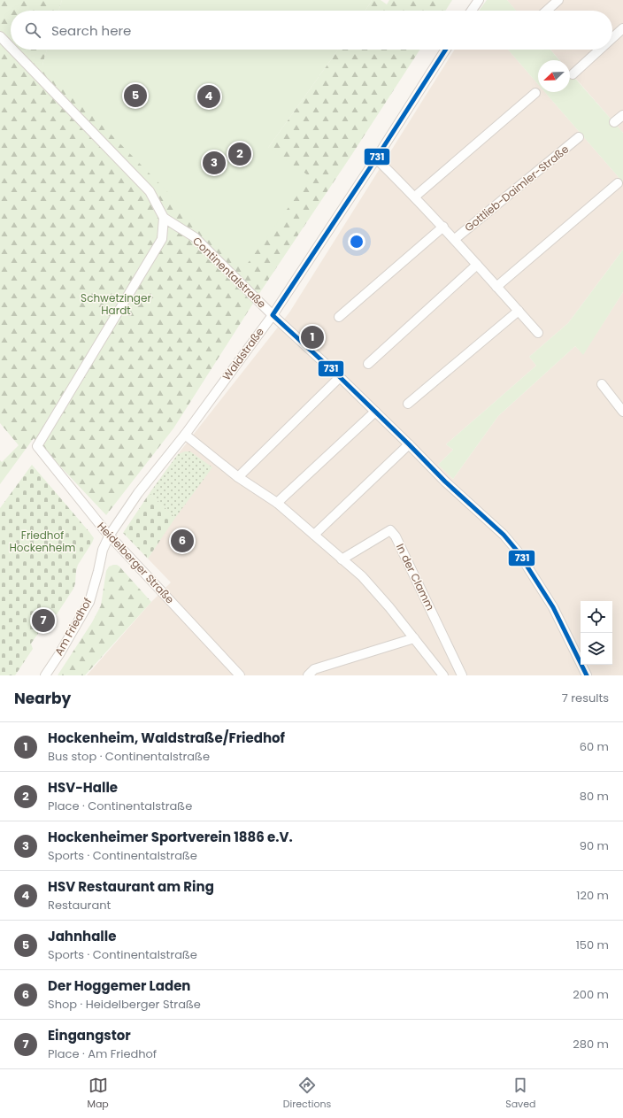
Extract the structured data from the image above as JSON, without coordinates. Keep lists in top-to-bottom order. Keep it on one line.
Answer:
{"streets":{"street":["Gottlieb-Daimler-Straße","Continentalstraße","Waldstraße","Heidelberger Straße","In der Clamm","Am Friedhof"]},"crossings":[["Gottlieb-Daimler-Straße","Waldstraße"],["Continentalstraße","Waldstraße"],["Continentalstraße","Heidelberger Straße"],["Waldstraße","Heidelberger Straße"],["Waldstraße","Am Friedhof"],["Heidelberger Straße","Am Friedhof"]],"parks":["Schwetzinger Hardt","Friedhof Hockenheim"],"lines":["transit line 731"],"north":"bottom left","page":{"search":"Search here","pins":["5","4","2","3","1","6","7"],"heading":["Nearby","7 results"],"list":[{"mark":"1","name":"Hockenheim, Waldstraße/Friedhof","note":"Bus stop · Continentalstraße","value":"60 m"},{"mark":"2","name":"HSV-Halle","note":"Place · Continentalstraße","value":"80 m"},{"mark":"3","name":"Hockenheimer Sportverein 1886 e.V.","note":"Sports · Continentalstraße","value":"90 m"},{"mark":"4","name":"HSV Restaurant am Ring","note":"Restaurant","value":"120 m"},{"mark":"5","name":"Jahnhalle","note":"Sports · Continentalstraße","value":"150 m"},{"mark":"6","name":"Der Hoggemer Laden","note":"Shop · Heidelberger Straße","value":"200 m"},{"mark":"7","name":"Eingangstor","note":"Place · Am Friedhof","value":"280 m"}],"nav":["Map","Directions","Saved"]}}
